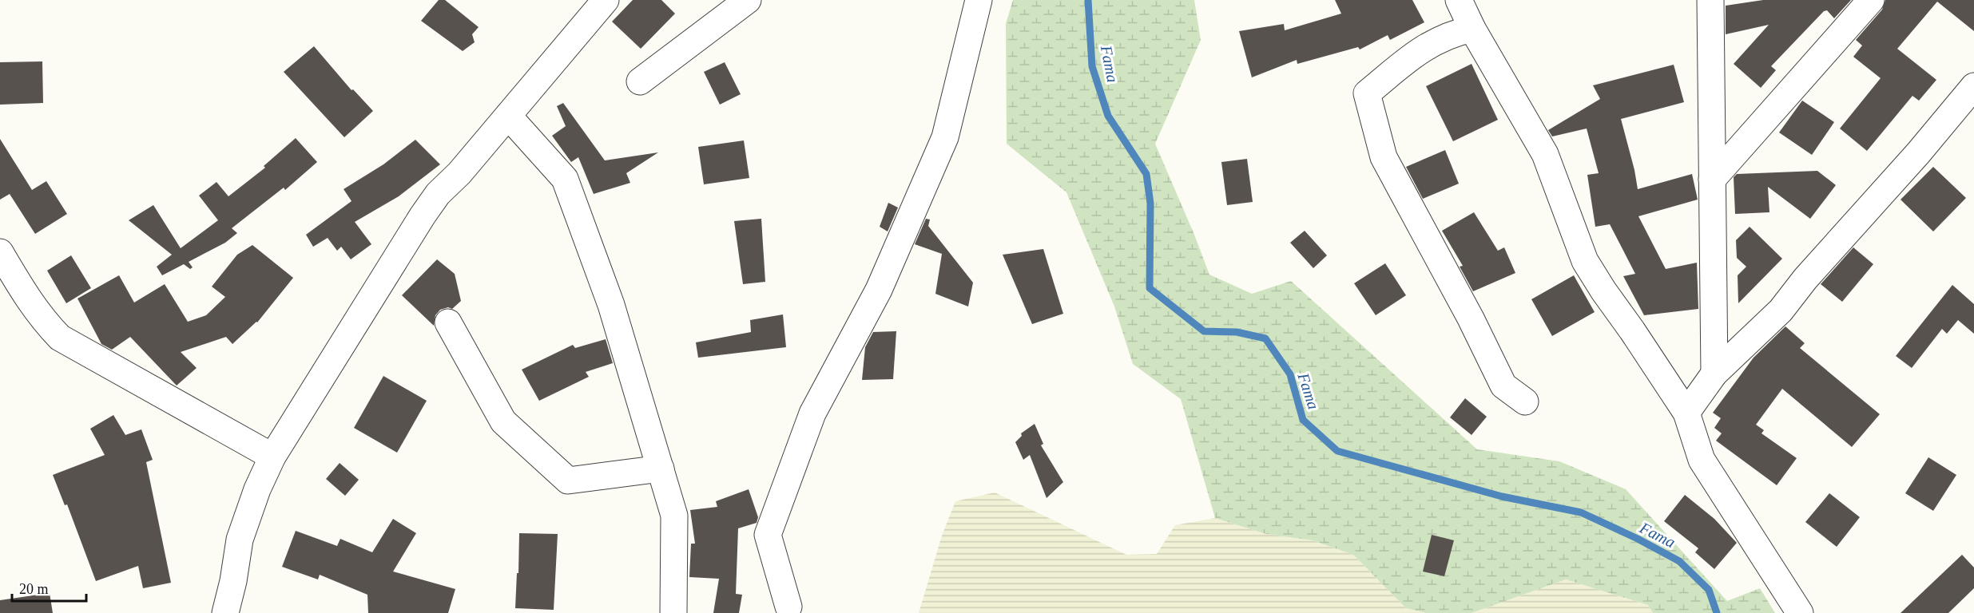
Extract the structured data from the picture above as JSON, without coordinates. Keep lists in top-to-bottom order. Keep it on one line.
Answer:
{"water":["Fama"],"scale_bar":"20 m"}
